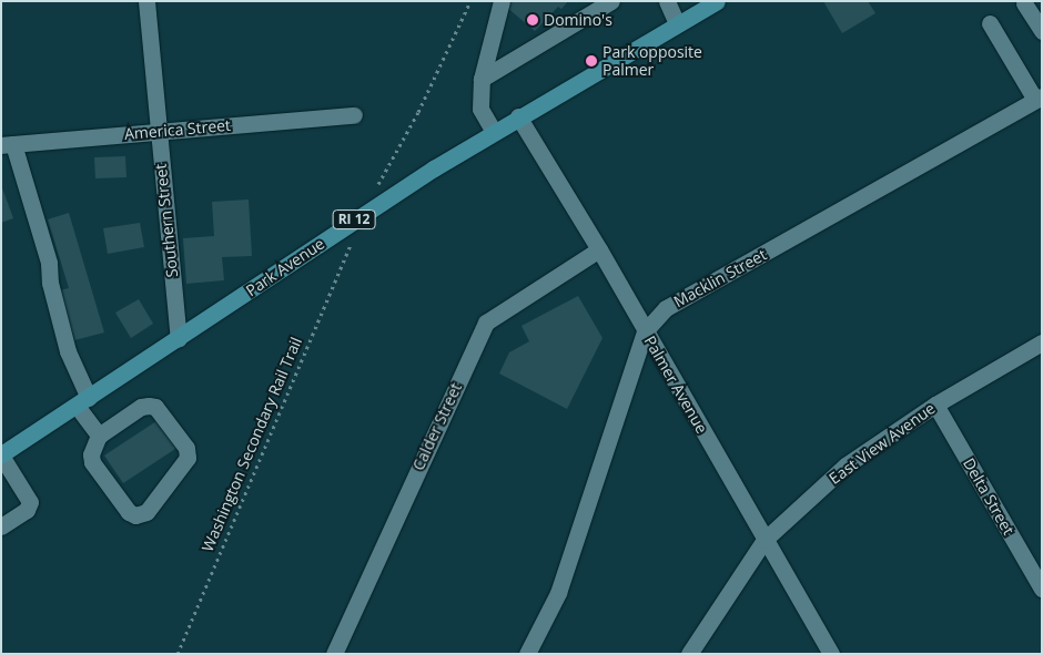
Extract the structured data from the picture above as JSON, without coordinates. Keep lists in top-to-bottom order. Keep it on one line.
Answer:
{"streets":{"main road":["RI 12","Park Avenue"],"street":["America Street","Southern Street","Macklin Street","Palmer Avenue","Calder Street","East View Avenue","Delta Street"],"path":["Washington Secondary Rail Trail"]},"crossings":[["America Street","Southern Street"],["Southern Street","Park Avenue"],["Park Avenue","Palmer Avenue"],["Macklin Street","Palmer Avenue"],["Palmer Avenue","Calder Street"],["Palmer Avenue","East View Avenue"],["East View Avenue","Delta Street"]],"places":["Domino's","Park opposite Palmer"]}
